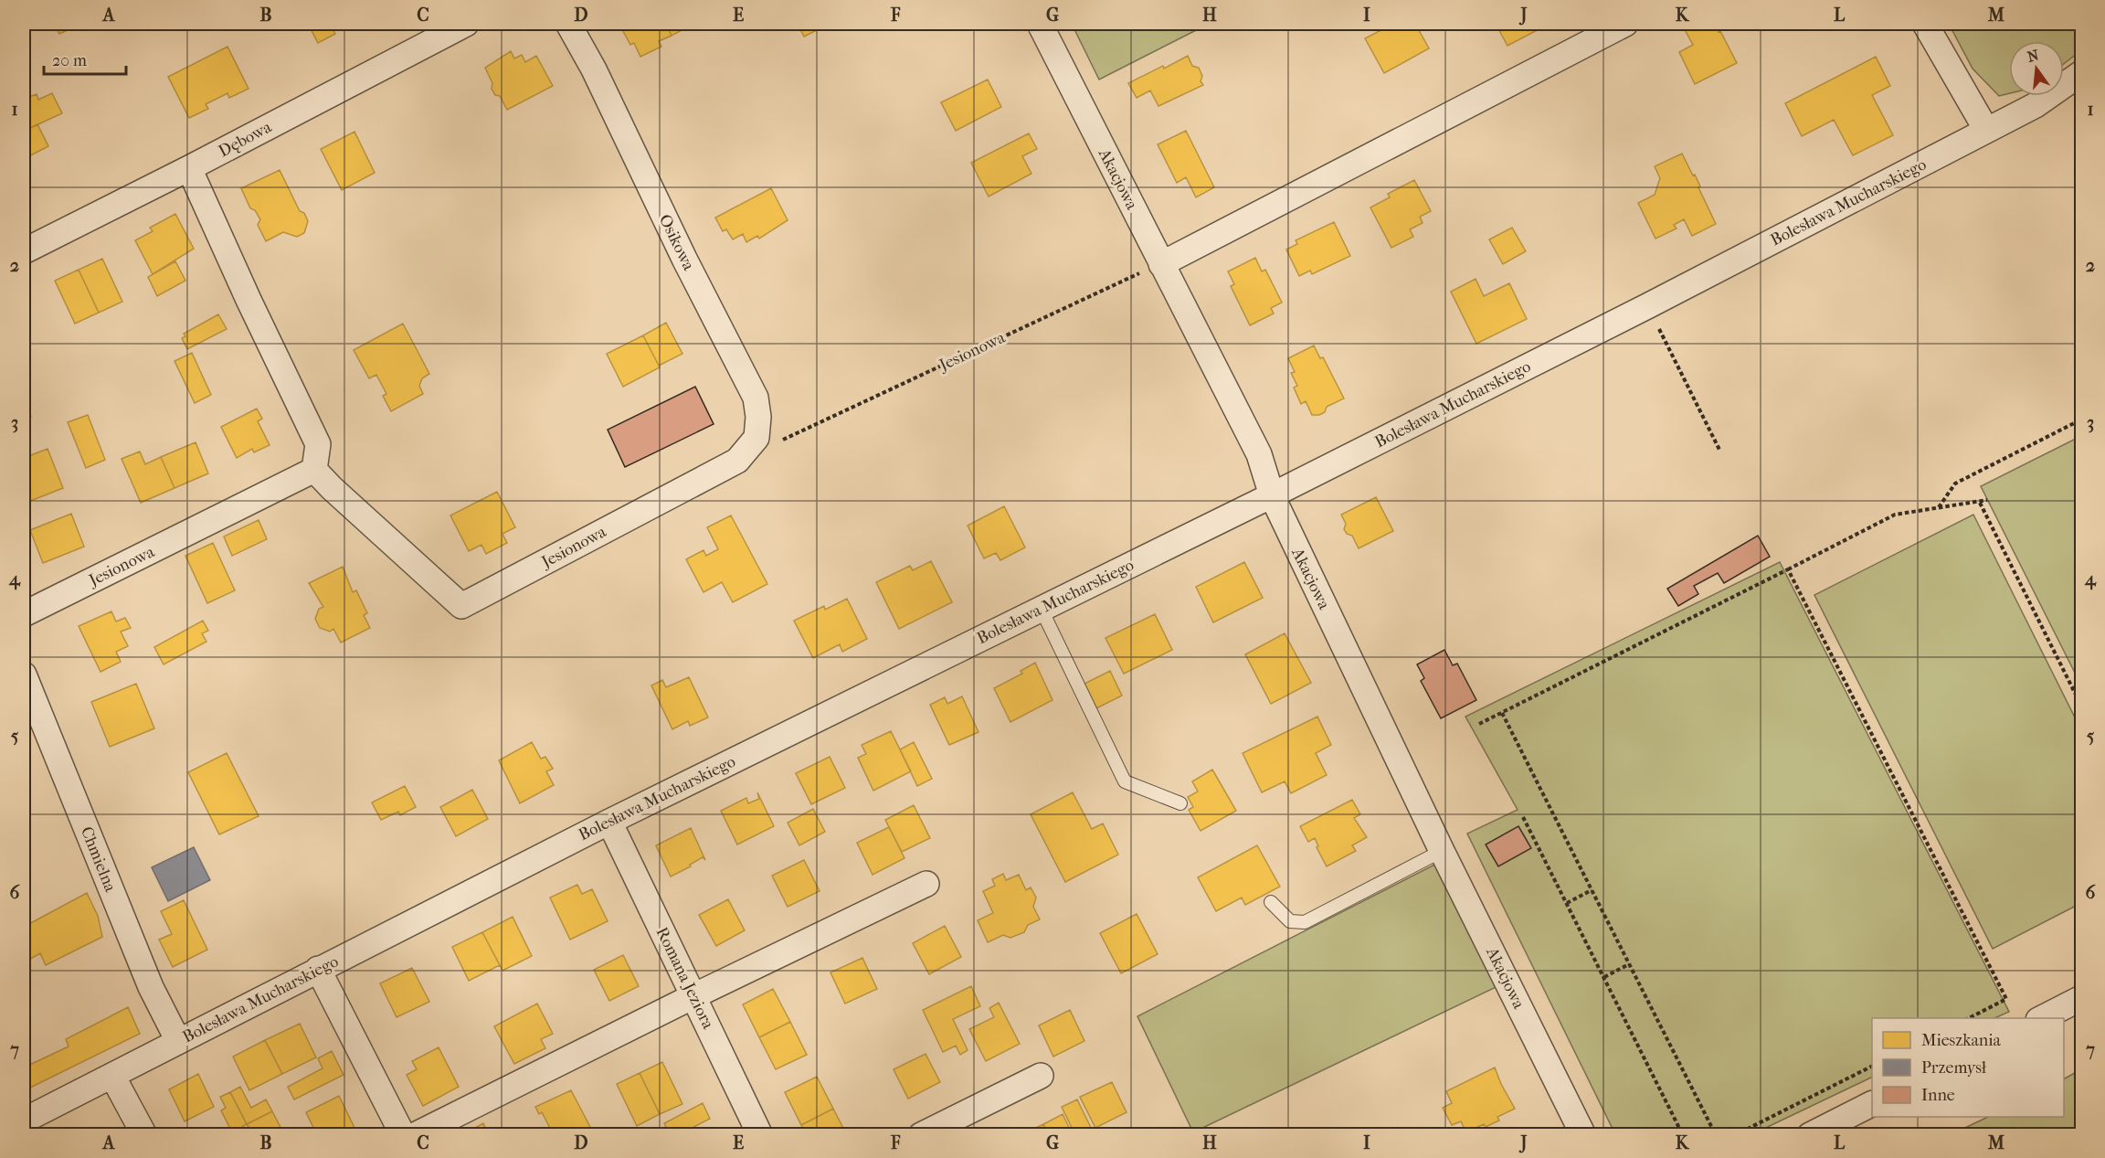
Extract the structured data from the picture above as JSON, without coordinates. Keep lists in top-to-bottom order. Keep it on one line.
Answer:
{"streets":{"street":["Dębowa","Akacjowa","Bolesława Mucharskiego","Osikowa","Jesionowa","Chmielna","Romana Jeziora"]},"crossings":[["Akacjowa","Bolesława Mucharskiego"],["Akacjowa","Jesionowa"],["Bolesława Mucharskiego","Chmielna"],["Bolesława Mucharskiego","Romana Jeziora"],["Osikowa","Jesionowa"]],"legend":["Mieszkania","Przemysł","Inne"],"scale_bar":"20 m","north":"top","grid":{"columns":["A","B","C","D","E","F","G","H","I","J","K","L","M"],"rows":["1","2","3","4","5","6","7"]}}
